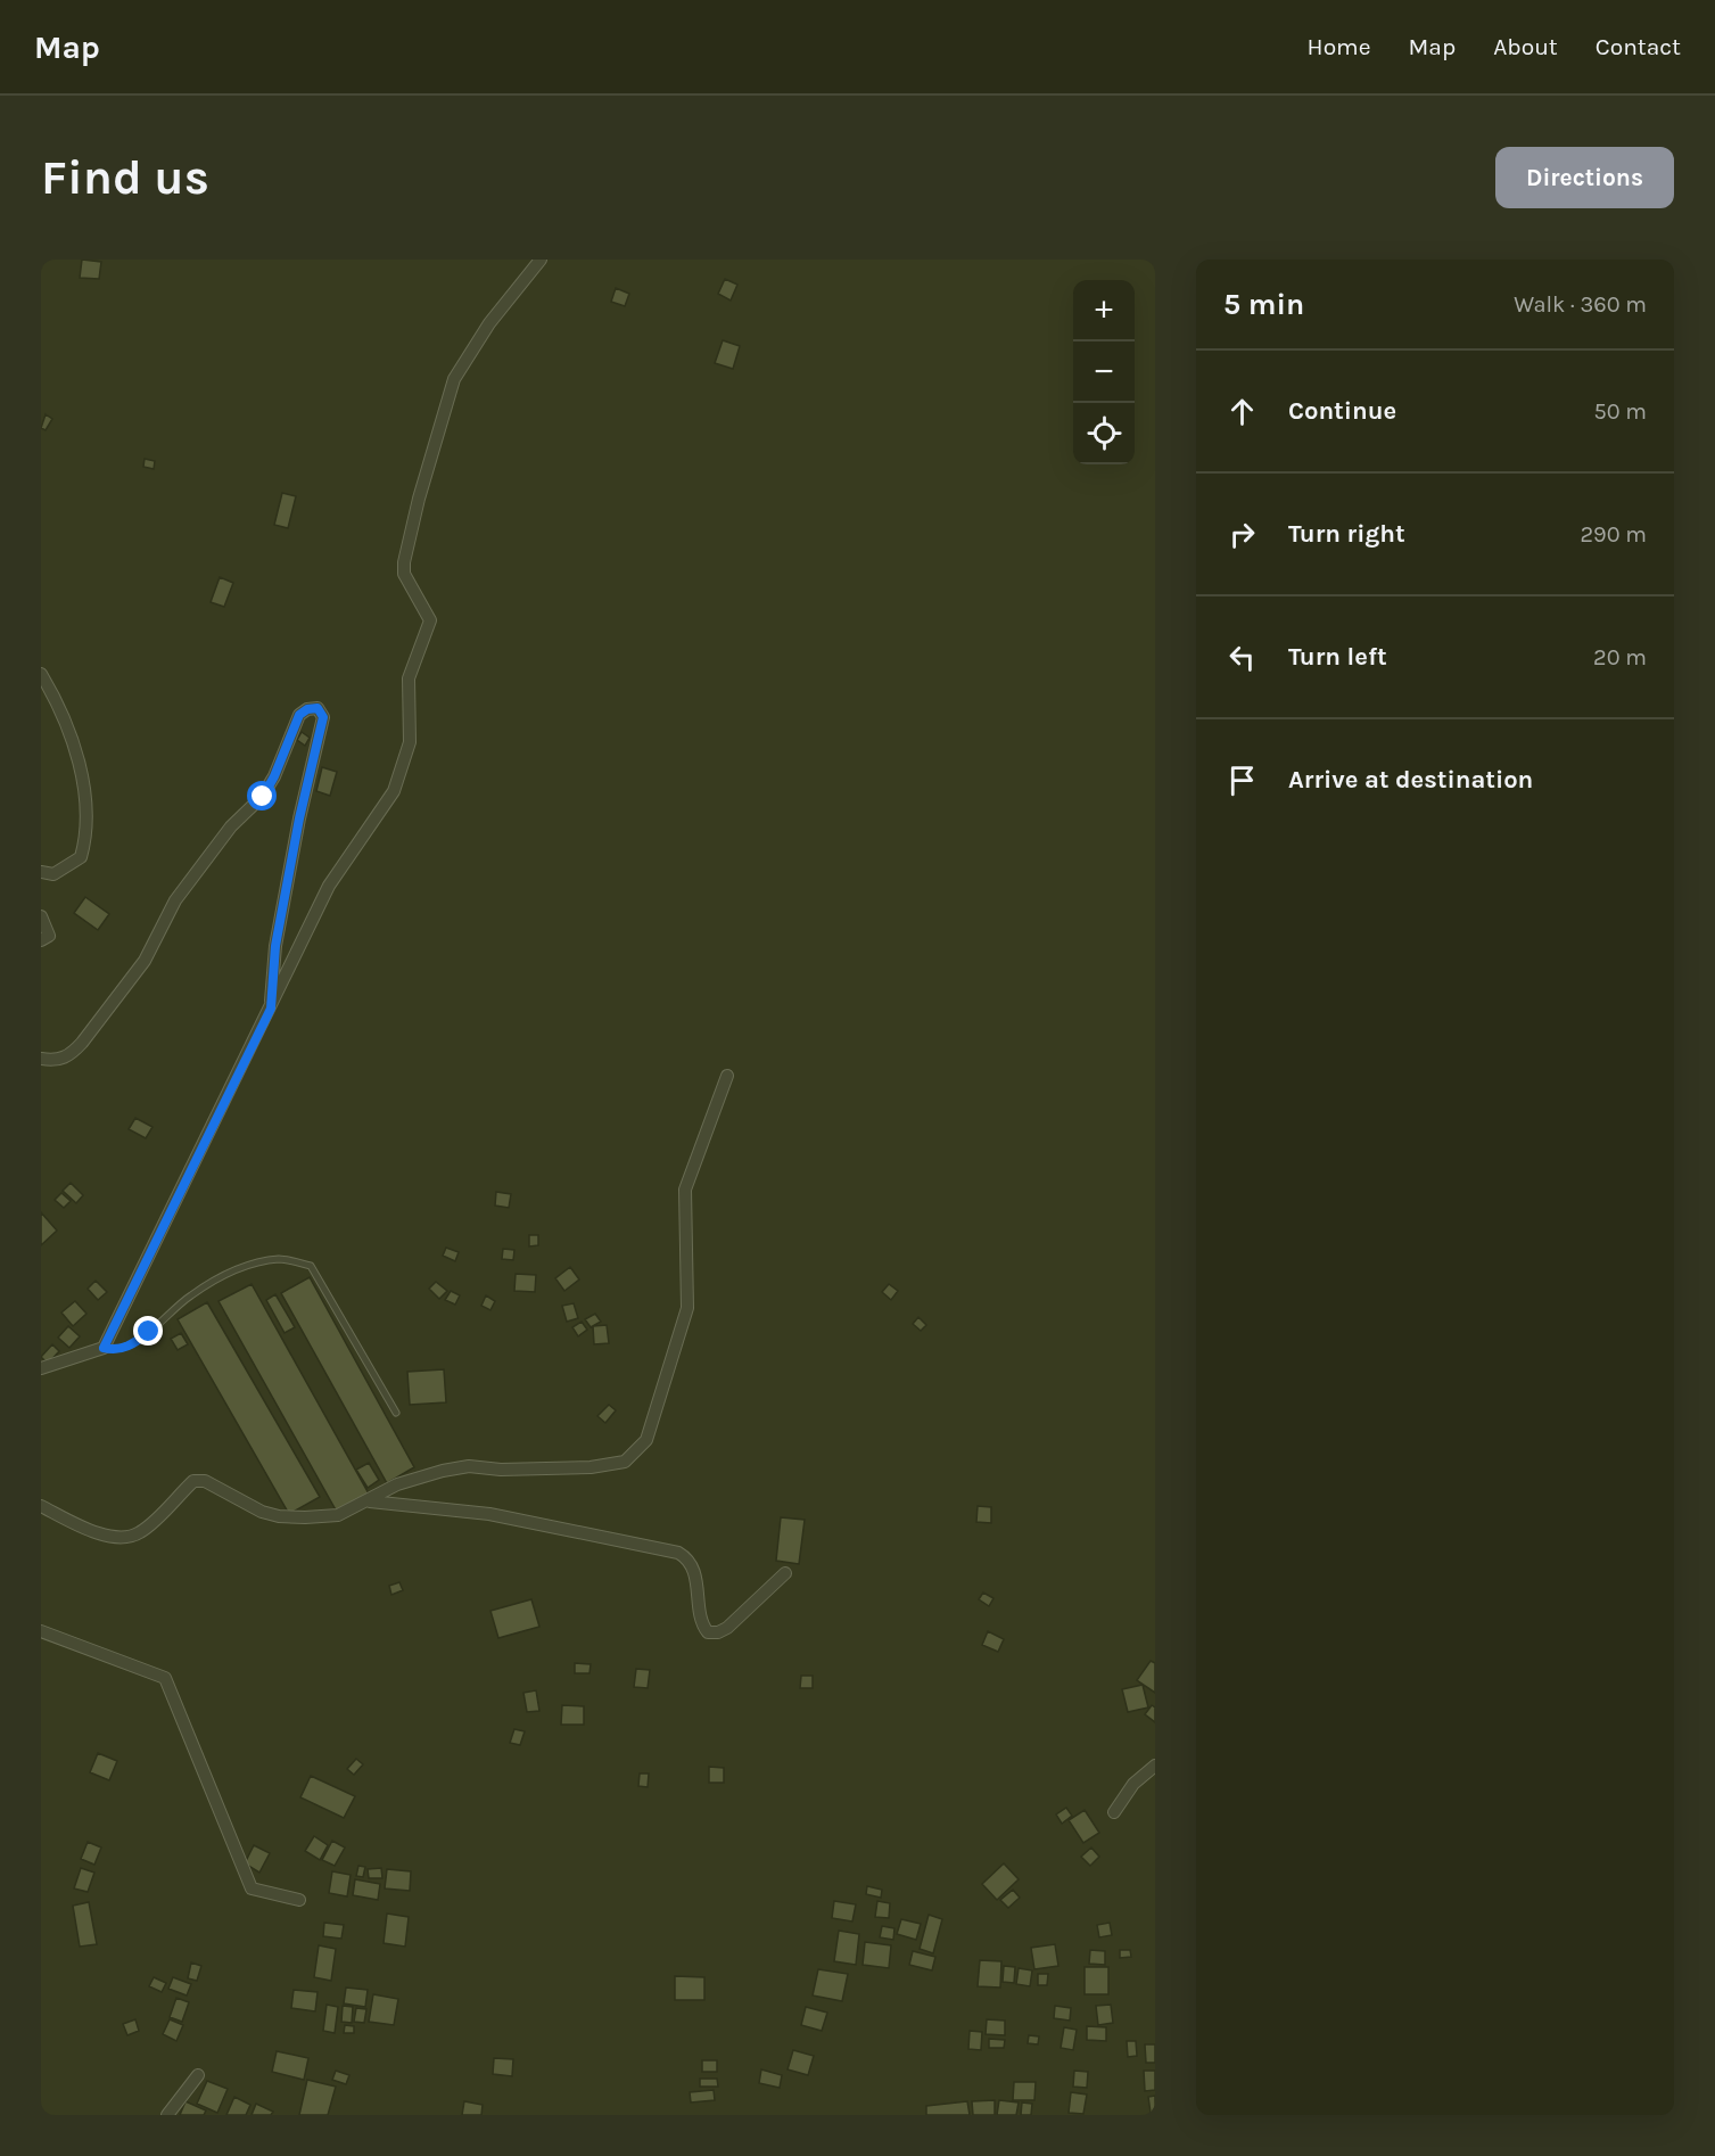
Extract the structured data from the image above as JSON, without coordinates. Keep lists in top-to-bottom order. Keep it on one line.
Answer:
{"page":{"header":"Map","nav":["Home","Map","About","Contact"],"buttons":"Directions","title":"Find us","heading":["5 min","Walk · 360 m"],"map_buttons":["+","−"],"list":[["Continue","50 m"],["Turn right","290 m"],["Turn left","20 m"],"Arrive at destination"]}}
